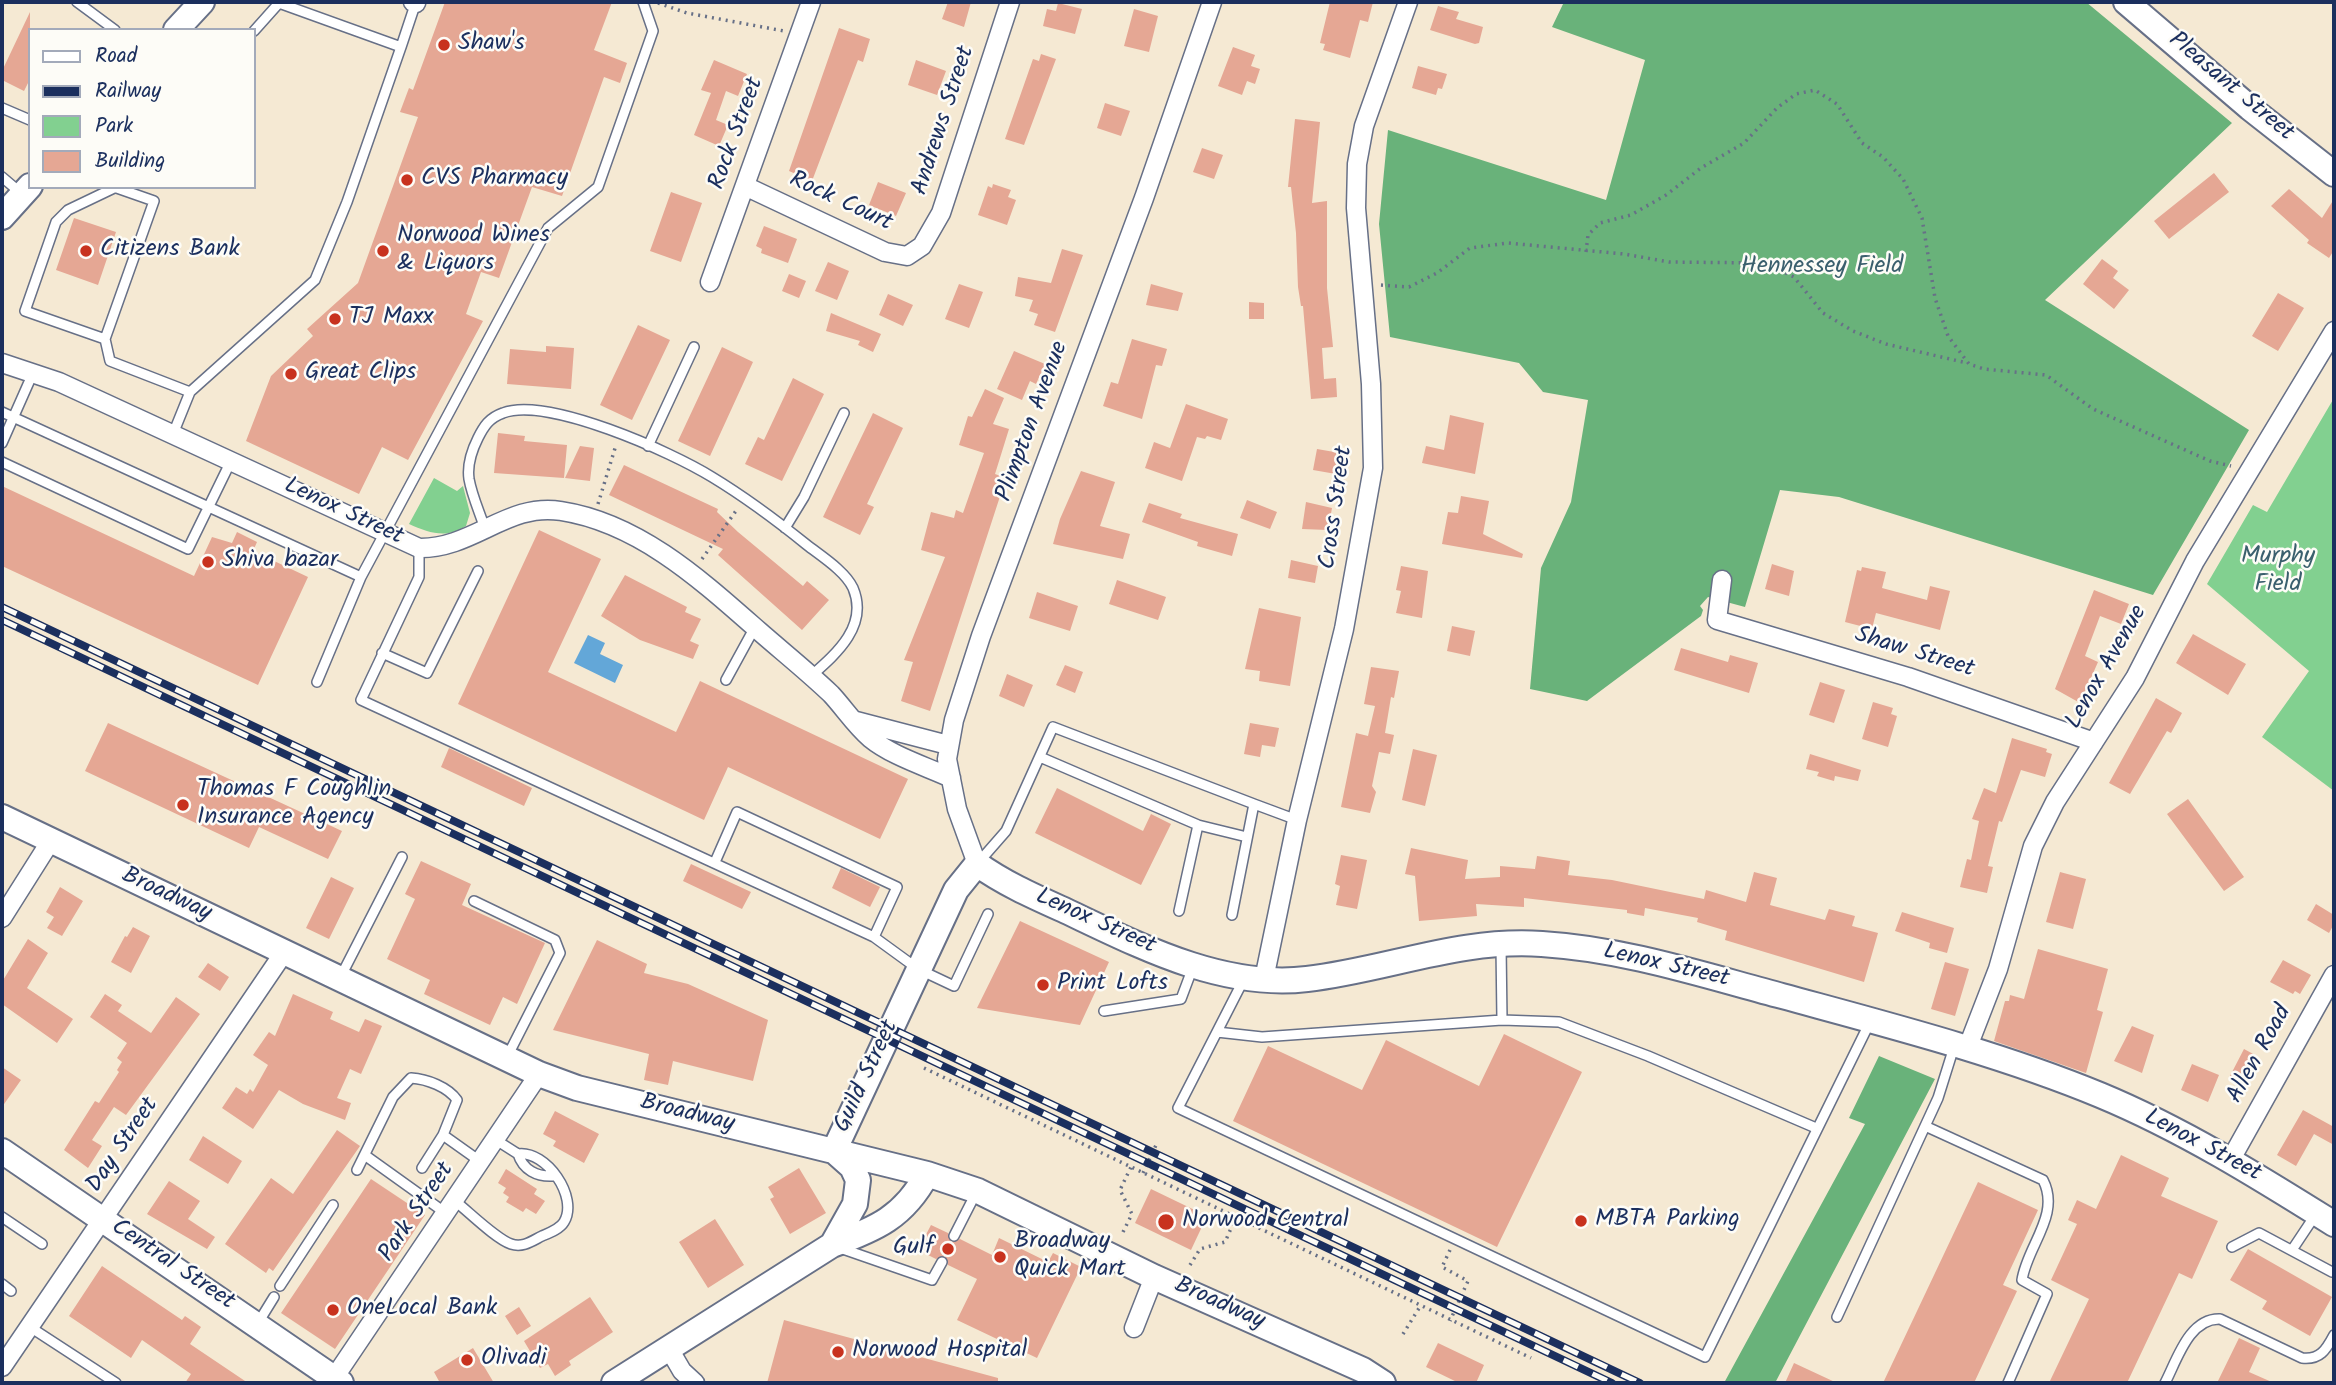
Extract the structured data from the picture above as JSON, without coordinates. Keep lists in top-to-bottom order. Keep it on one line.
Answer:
{"streets":{"street":["Pleasant Street","Andrews Street","Rock Street","Rock Court","Plimpton Avenue","Cross Street","Lenox Street","Shaw Street","Lenox Avenue","Broadway","Allen Road","Guild Street","Day Street","Park Street","Central Street"]},"crossings":[["Andrews Street","Rock Court"],["Rock Street","Rock Court"],["Plimpton Avenue","Lenox Street"],["Plimpton Avenue","Guild Street"],["Cross Street","Lenox Street"],["Lenox Street","Lenox Avenue"],["Lenox Street","Allen Road"],["Lenox Street","Guild Street"],["Shaw Street","Lenox Avenue"],["Broadway","Guild Street"],["Broadway","Day Street"],["Broadway","Park Street"],["Day Street","Central Street"],["Park Street","Central Street"]],"parks":["Hennessey Field","Murphy Field"],"places":["Shaw's","CVS Pharmacy","Citizens Bank","Norwood Wines & Liquors","TJ Maxx","Great Clips","Shiva bazar","Thomas F Coughlin Insurance Agency","Print Lofts","MBTA Parking","Norwood Central","Gulf","Broadway Quick Mart","OneLocal Bank","Norwood Hospital","Olivadi"],"legend":["Road","Railway","Park","Building"]}
